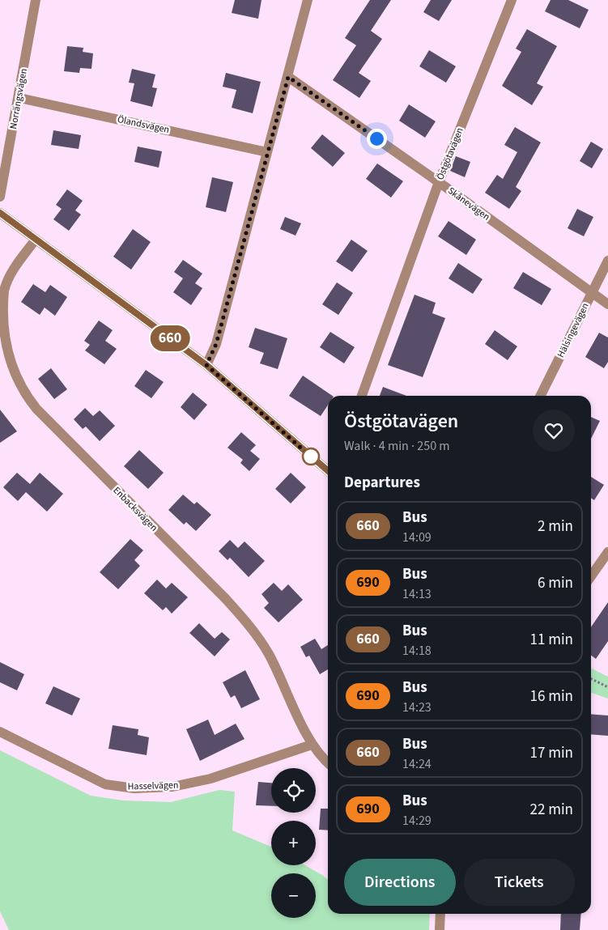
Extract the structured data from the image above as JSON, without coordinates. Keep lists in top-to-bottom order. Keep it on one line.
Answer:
{"streets":{"street":["Norrängsvägen","Ölandsvägen","Östgötavägen","Skånevägen","Hälsingevägen","Enbacksvägen","Hasselvägen"]},"crossings":[["Norrängsvägen","Ölandsvägen"],["Östgötavägen","Skånevägen"],["Skånevägen","Hälsingevägen"],["Enbacksvägen","Hasselvägen"]],"lines":["bus line 660"],"page":{"on_map":"660","heading":[["Östgötavägen","Walk · 4 min · 250 m"],"Departures"],"list":[{"mark":"660","name":"Bus","note":"14:09","value":"2 min"},{"mark":"690","name":"Bus","note":"14:13","value":"6 min"},{"mark":"660","name":"Bus","note":"14:18","value":"11 min"},{"mark":"690","name":"Bus","note":"14:23","value":"16 min"},{"mark":"660","name":"Bus","note":"14:24","value":"17 min"},{"mark":"690","name":"Bus","note":"14:29","value":"22 min"}],"map_buttons":["+","−"],"buttons":["Directions","Tickets"]}}
